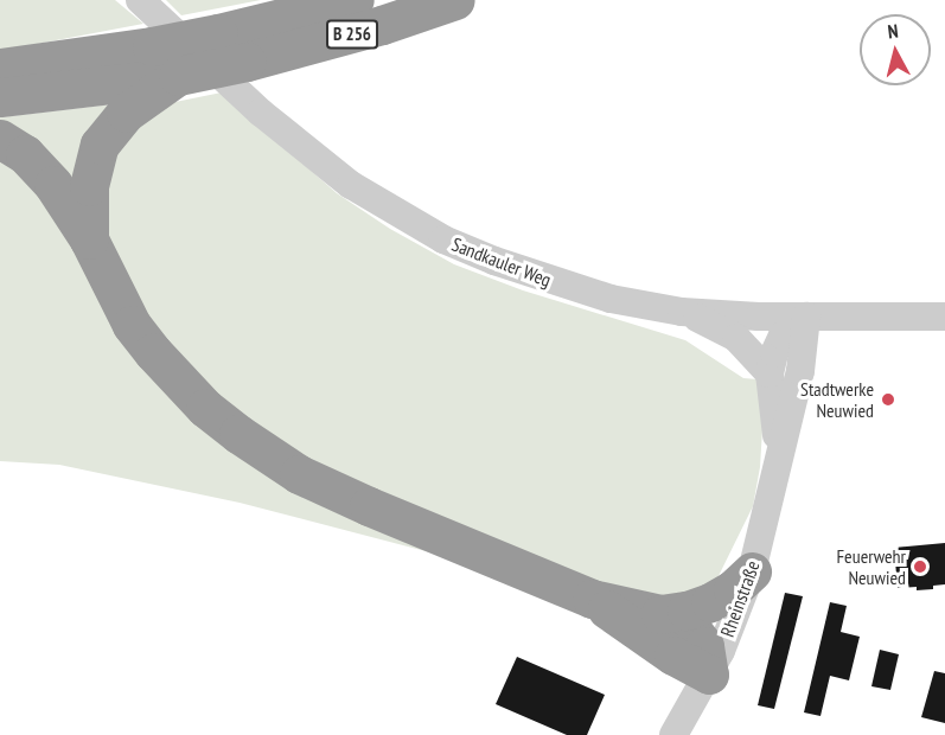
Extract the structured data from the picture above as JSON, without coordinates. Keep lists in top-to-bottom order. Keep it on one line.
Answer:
{"streets":{"highway":["B 256"],"street":["Sandkauler Weg","Rheinstraße"]},"crossings":[["Sandkauler Weg","Rheinstraße"]],"places":["Stadtwerke Neuwied","Feuerwehr Neuwied"],"north":"top"}
